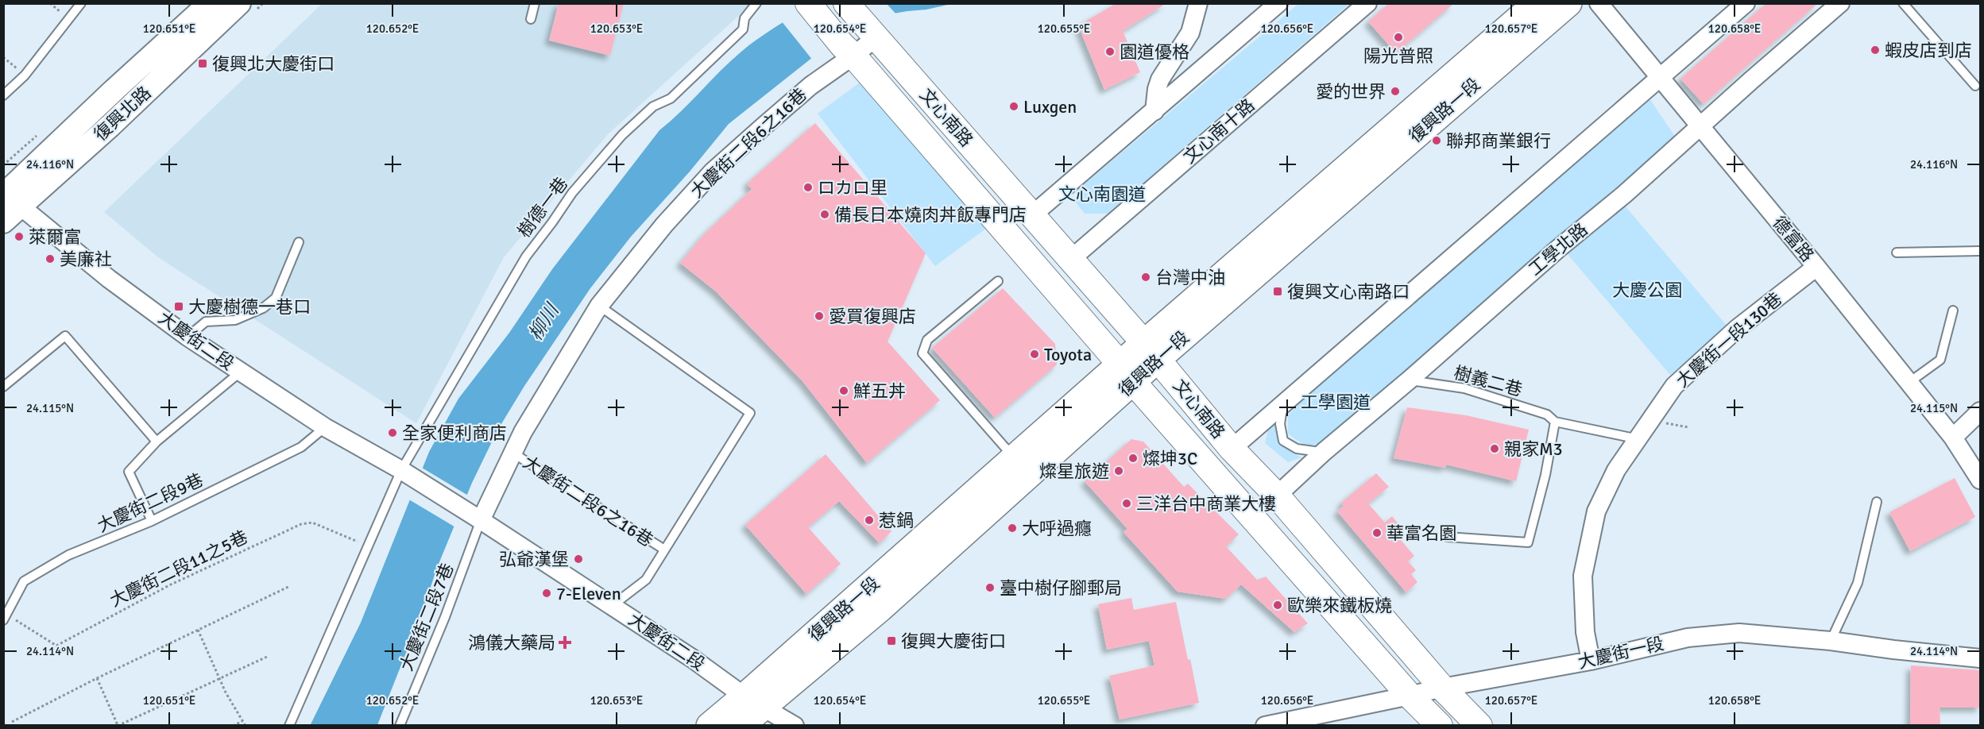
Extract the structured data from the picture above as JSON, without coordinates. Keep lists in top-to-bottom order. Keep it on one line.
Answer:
{"streets":{"main road":["復興路一段","文心南路"],"street":["復興北路","文心南十路","大慶街二段6之16巷","德富路","工學北路","大慶街一段130巷","大慶街二段","大慶街一段"],"lane":["樹德一巷","樹義二巷","大慶街二段9巷","大慶街二段7巷"],"path":["大慶街二段11之5巷"]},"crossings":[["復興路一段","文心南路"],["復興路一段","大慶街二段"],["復興北路","大慶街二段"],["文心南路","文心南十路"],["文心南路","大慶街二段6之16巷"],["文心南路","工學北路"],["文心南路","大慶街一段"],["大慶街二段6之16巷","大慶街二段"],["大慶街二段6之16巷","大慶街二段7巷"],["樹德一巷","大慶街二段"],["德富路","工學北路"],["德富路","大慶街一段130巷"],["工學北路","樹義二巷"],["大慶街一段130巷","樹義二巷"],["大慶街一段130巷","大慶街一段"],["大慶街二段","大慶街二段9巷"],["大慶街二段","大慶街二段7巷"],["大慶街二段9巷","大慶街二段11之5巷"]],"water":["柳川"],"parks":["文心南園道","大慶公園","工學園道"],"places":{"other":["陽光普照","蝦皮店到店","園道優格","愛的世界","Luxgen","聯邦商業銀行","ロカロ里","備長日本燒肉丼飯專門店","萊爾富","美廉社","台灣中油","愛買復興店","Toyota","鮮五丼","全家便利商店","親家M3","燦坤3C","燦星旅遊","三洋台中商業大樓","惹鍋","大呼過癮","華富名園","弘爺漢堡","臺中樹仔腳郵局","7-Eleven","歐樂來鐵板燒"],"transit":["復興北大慶街口","復興文心南路口","大慶樹德一巷口","復興大慶街口"],"health":["鴻儀大藥局"]},"coordinates":["120.651°E","120.652°E","120.653°E","120.654°E","120.655°E","120.656°E","120.657°E","120.658°E","24.116°N","24.115°N","24.114°N"]}
